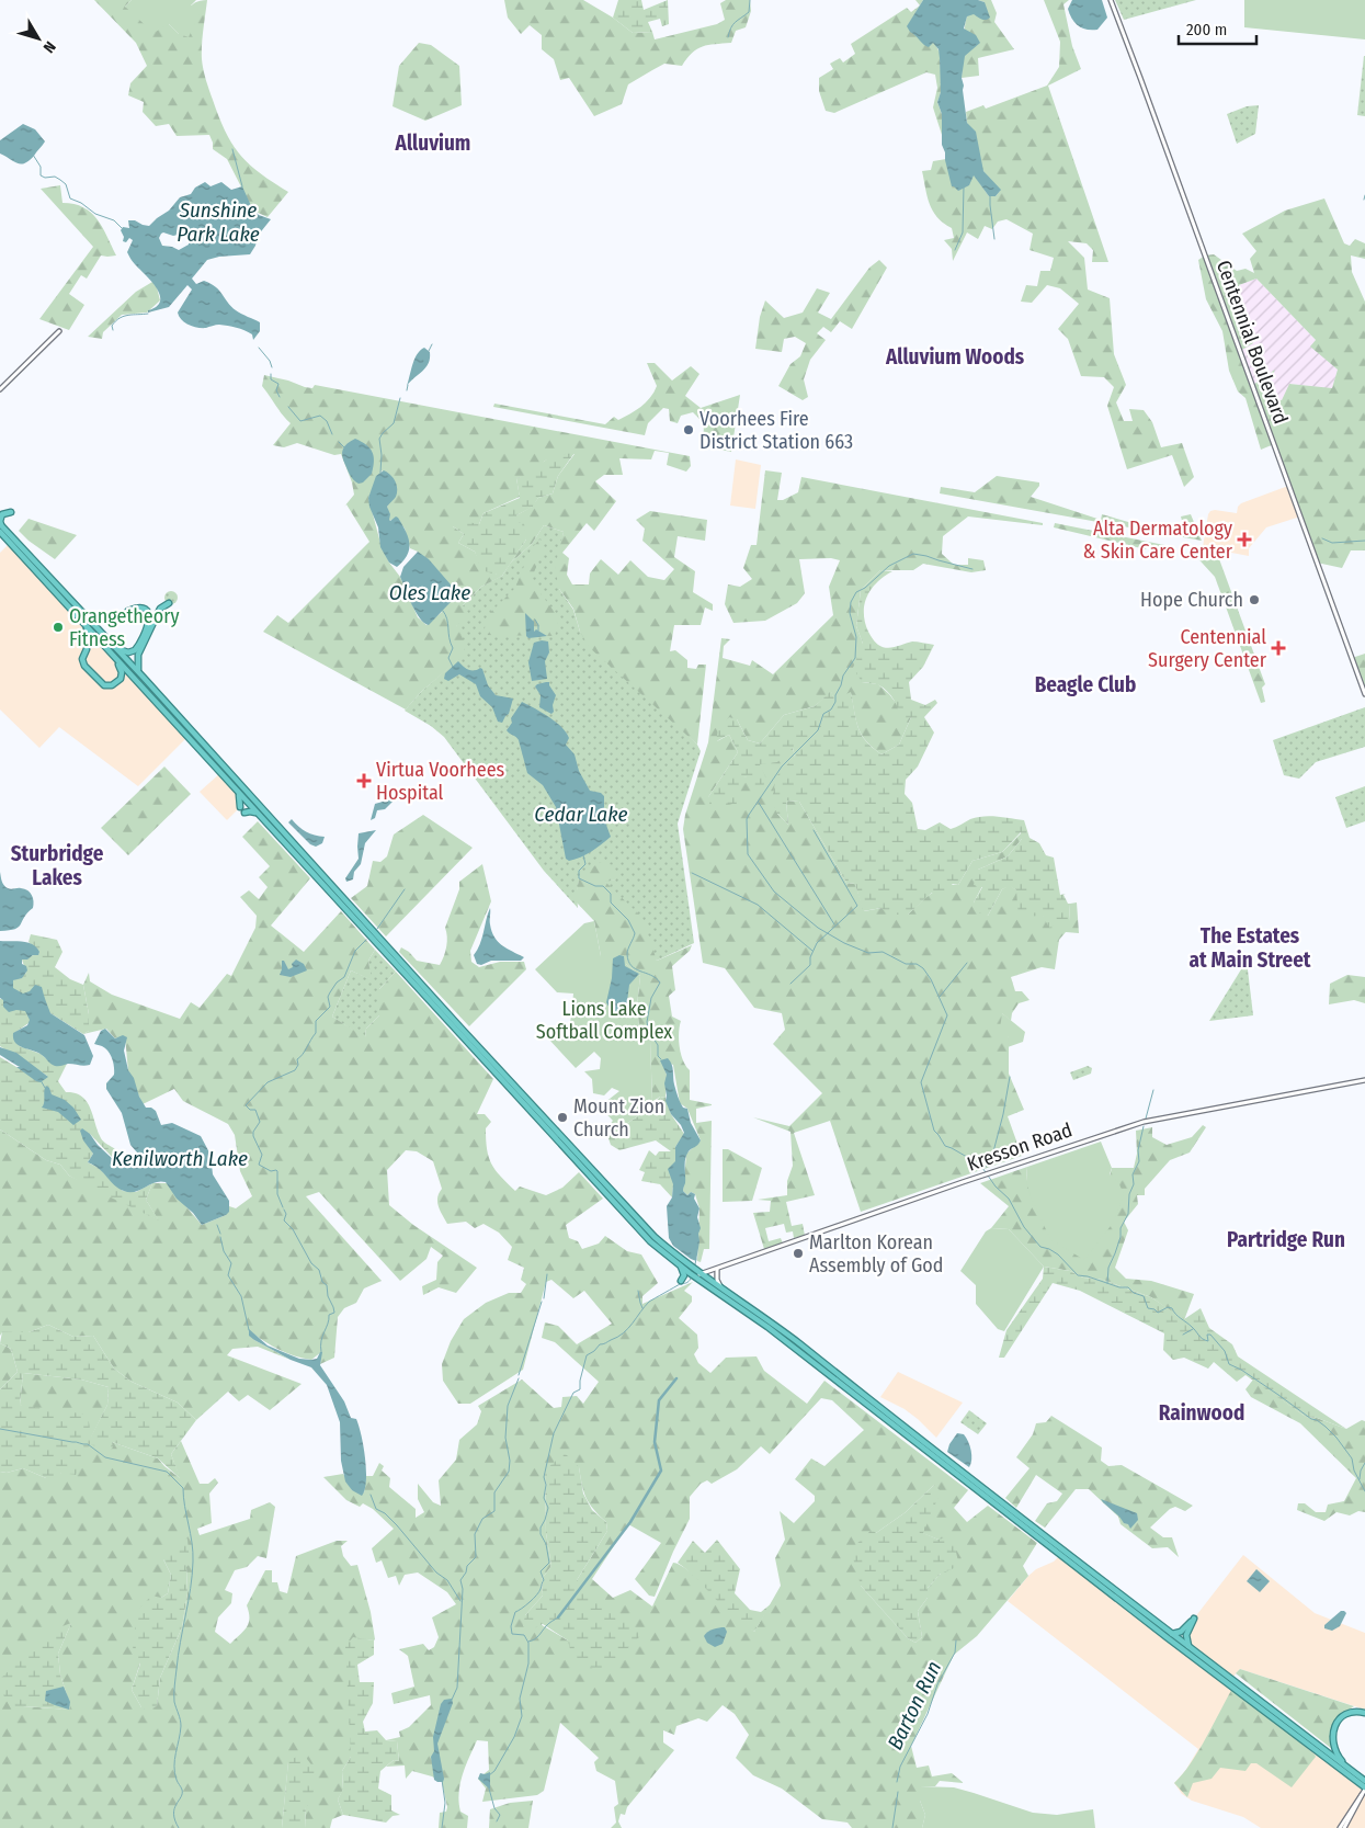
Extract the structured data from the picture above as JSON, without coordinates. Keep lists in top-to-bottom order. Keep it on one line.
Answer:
{"streets":{"main road":["Centennial Boulevard","Kresson Road"]},"districts":["Alluvium","Alluvium Woods","Beagle Club","Sturbridge Lakes","The Estates at Main Street","Partridge Run","Rainwood"],"water":["Sunshine Park Lake","Oles Lake","Cedar Lake","Kenilworth Lake","Barton Run"],"parks":["Lions Lake Softball Complex"],"places":{"other":["Voorhees Fire District Station 663","Hope Church","Orangetheory Fitness","Mount Zion Church","Marlton Korean Assembly of God"],"health":["Alta Dermatology & Skin Care Center","Centennial Surgery Center","Virtua Voorhees Hospital"]},"scale_bar":"200 m","north":"bottom right"}
